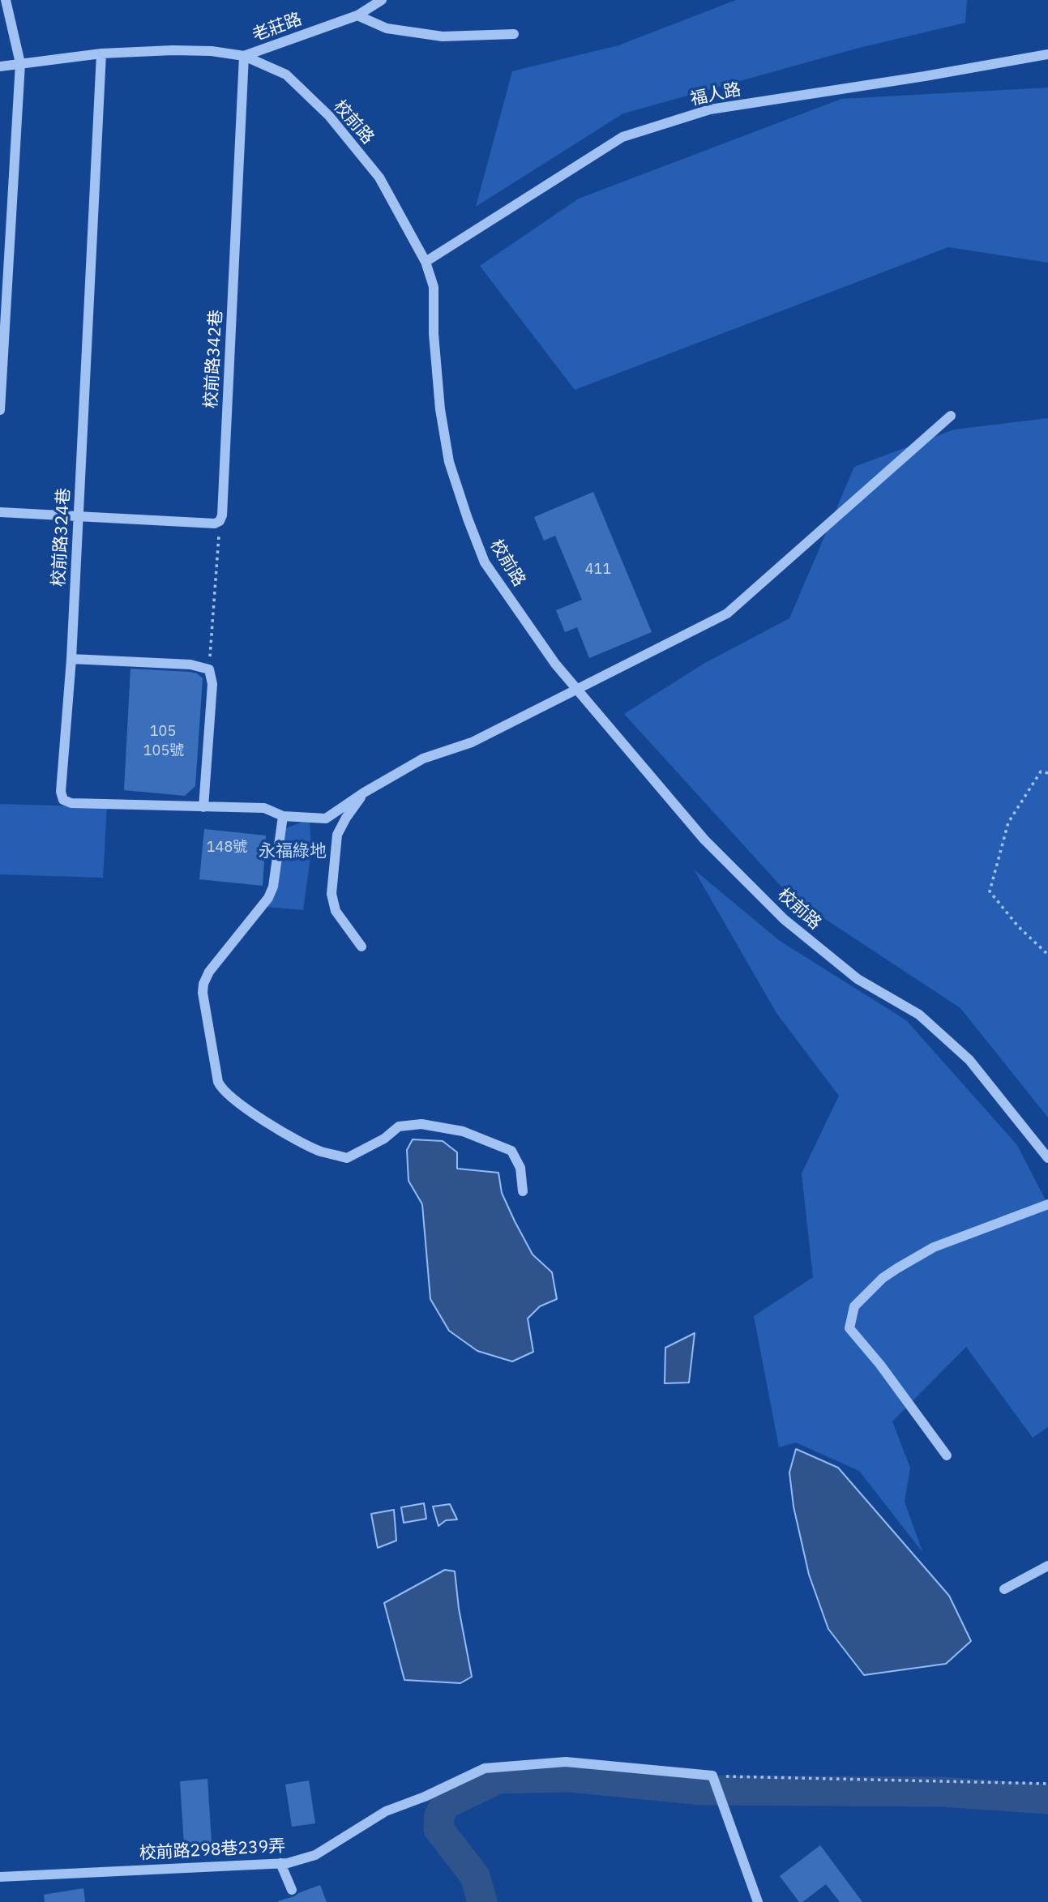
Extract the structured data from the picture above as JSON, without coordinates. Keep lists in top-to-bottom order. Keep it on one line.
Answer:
{"streets":{"street":["老莊路","福人路","校前路","校前路342巷","校前路324巷","校前路298巷239弄"]},"crossings":[["老莊路","校前路"],["老莊路","校前路342巷"],["福人路","校前路"],["校前路","校前路342巷"],["校前路","校前路324巷"]],"parks":["永福綠地"],"house_numbers":["411","105","105號","148號"]}
